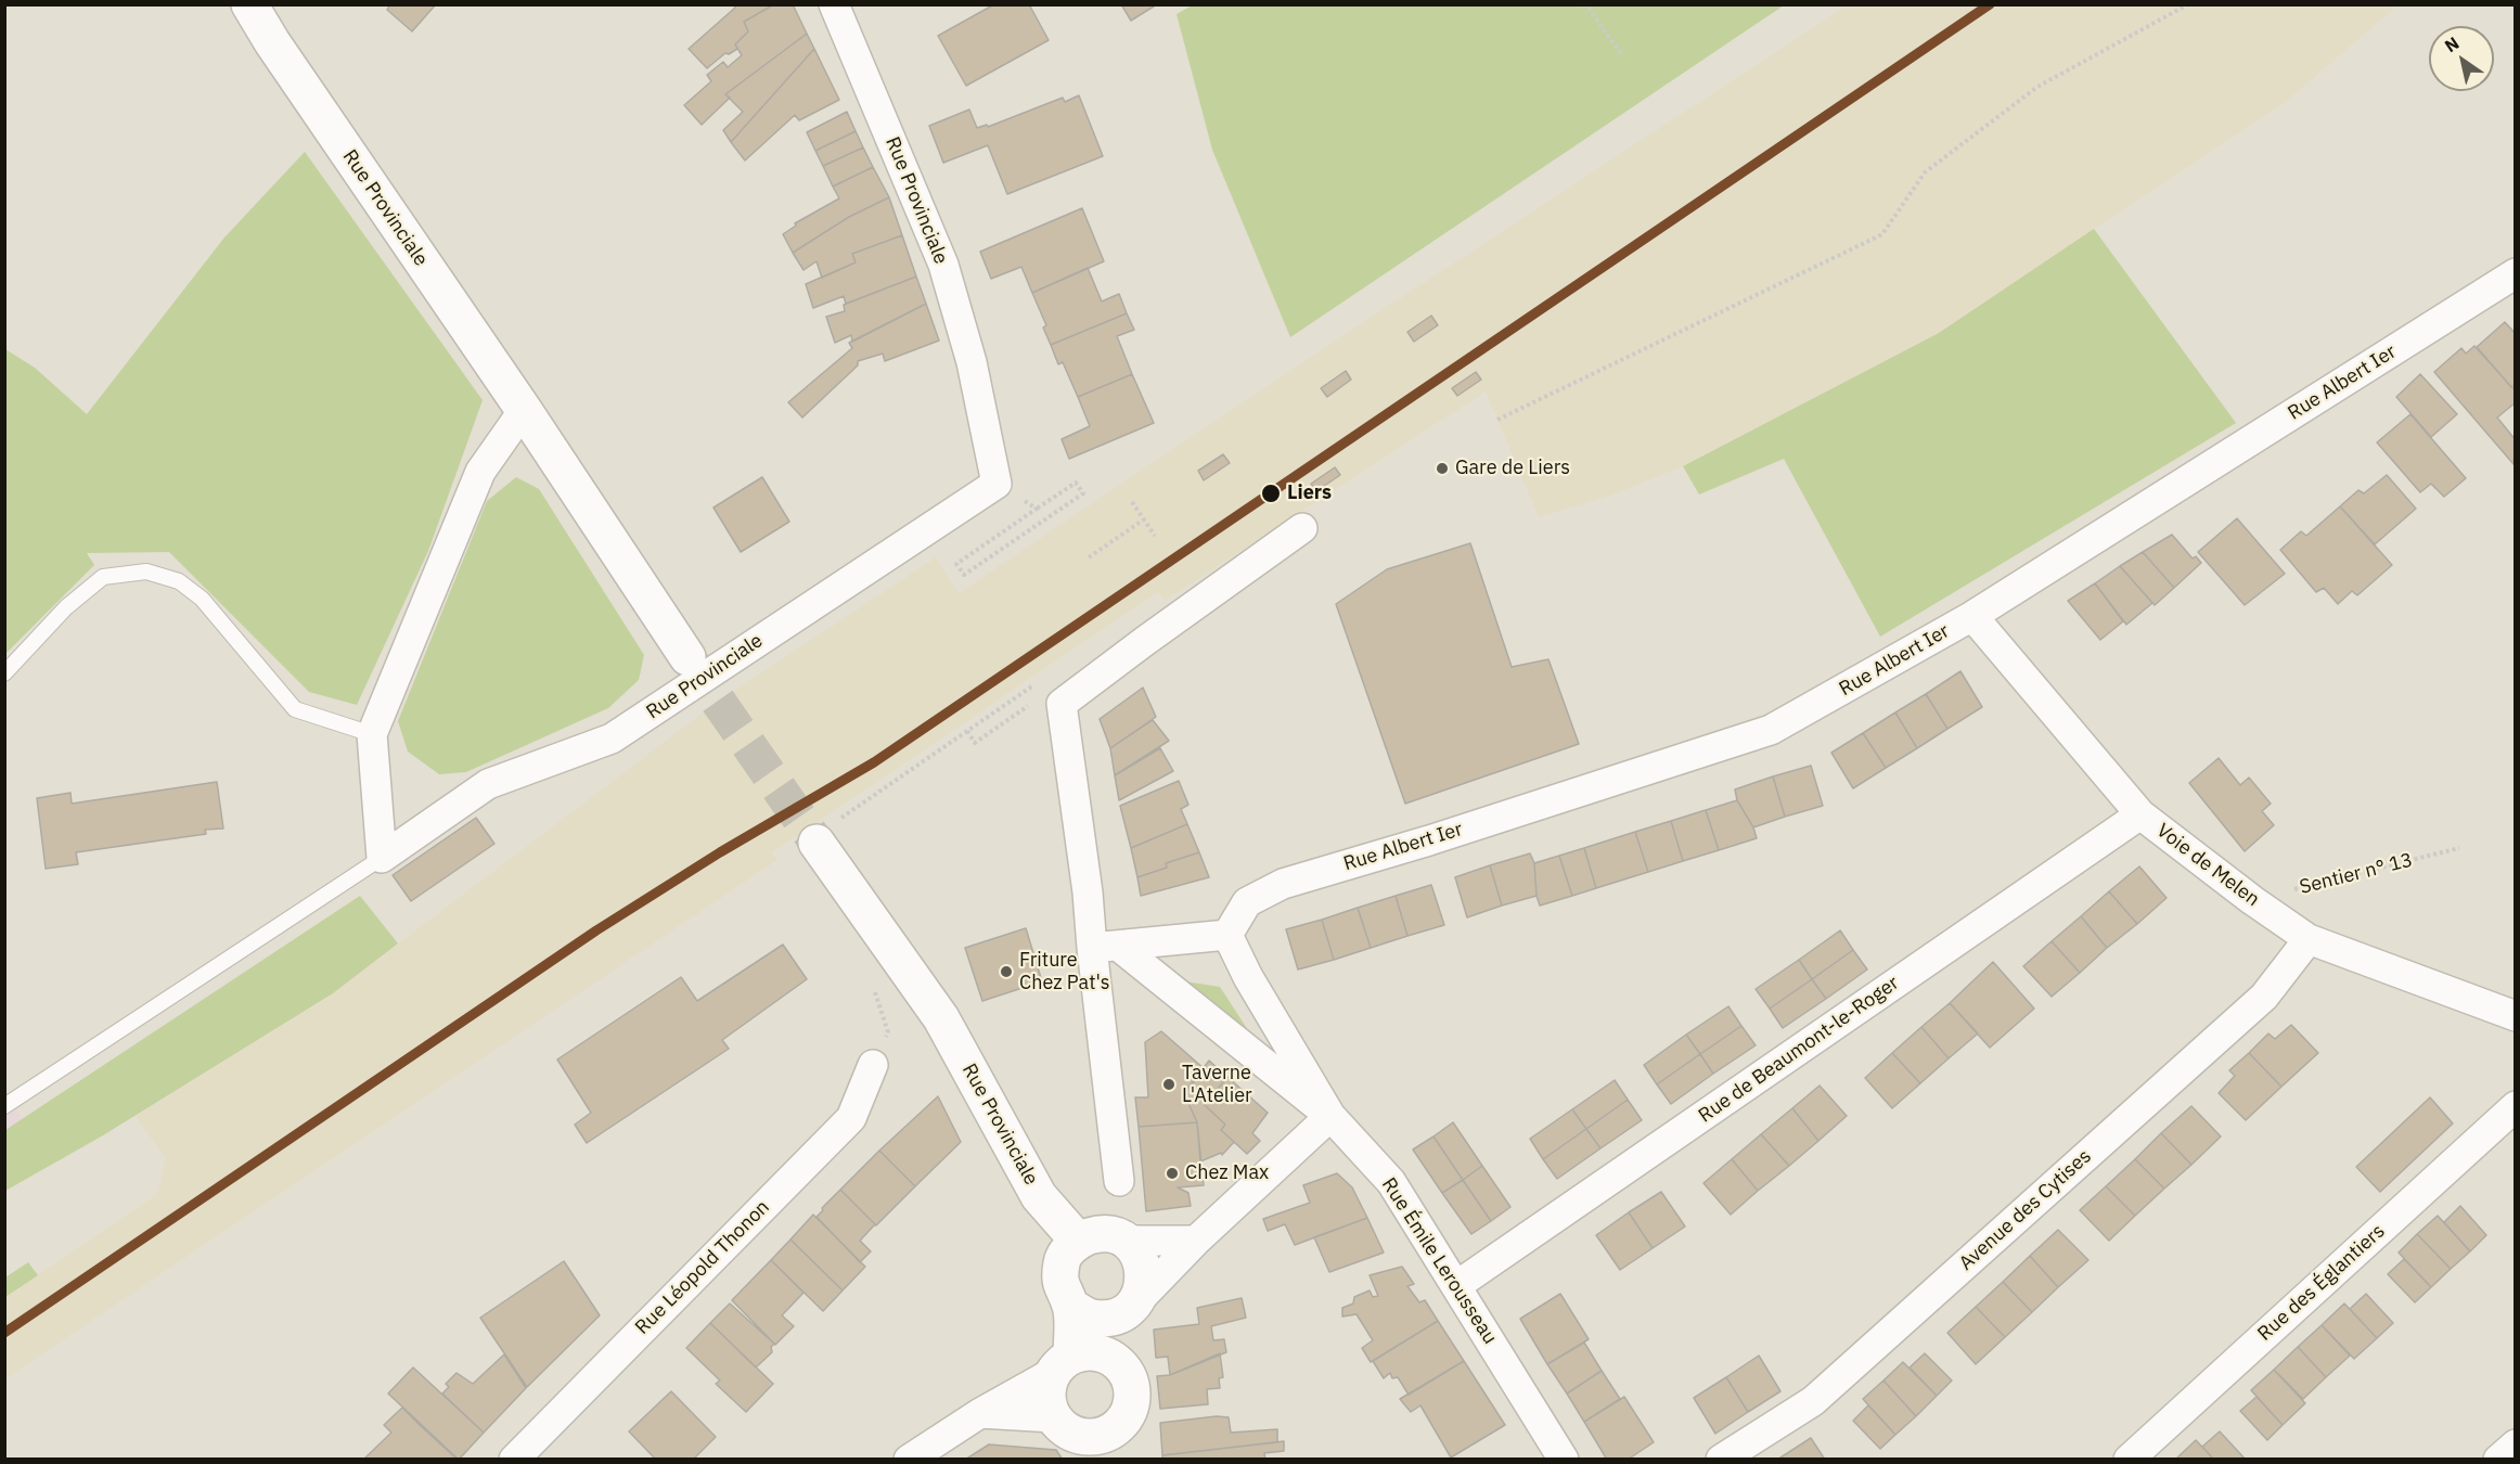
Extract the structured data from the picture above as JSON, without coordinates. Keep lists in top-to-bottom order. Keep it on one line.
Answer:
{"streets":{"main road":["Rue Provinciale"],"street":["Rue Albert Ier","Voie de Melen","Rue de Beaumont-le-Roger","Avenue des Cytises","Rue Émile Lerousseau","Rue Léopold Thonon","Rue des Églantiers"],"path":["Sentier n° 13"]},"crossings":[["Rue Albert Ier","Voie de Melen"],["Rue Albert Ier","Rue Émile Lerousseau"],["Voie de Melen","Sentier n° 13"],["Voie de Melen","Rue de Beaumont-le-Roger"],["Voie de Melen","Avenue des Cytises"],["Rue de Beaumont-le-Roger","Rue Émile Lerousseau"]],"places":["Gare de Liers","Liers","Friture Chez Pat's","Taverne L'Atelier","Chez Max"],"north":"top left"}
